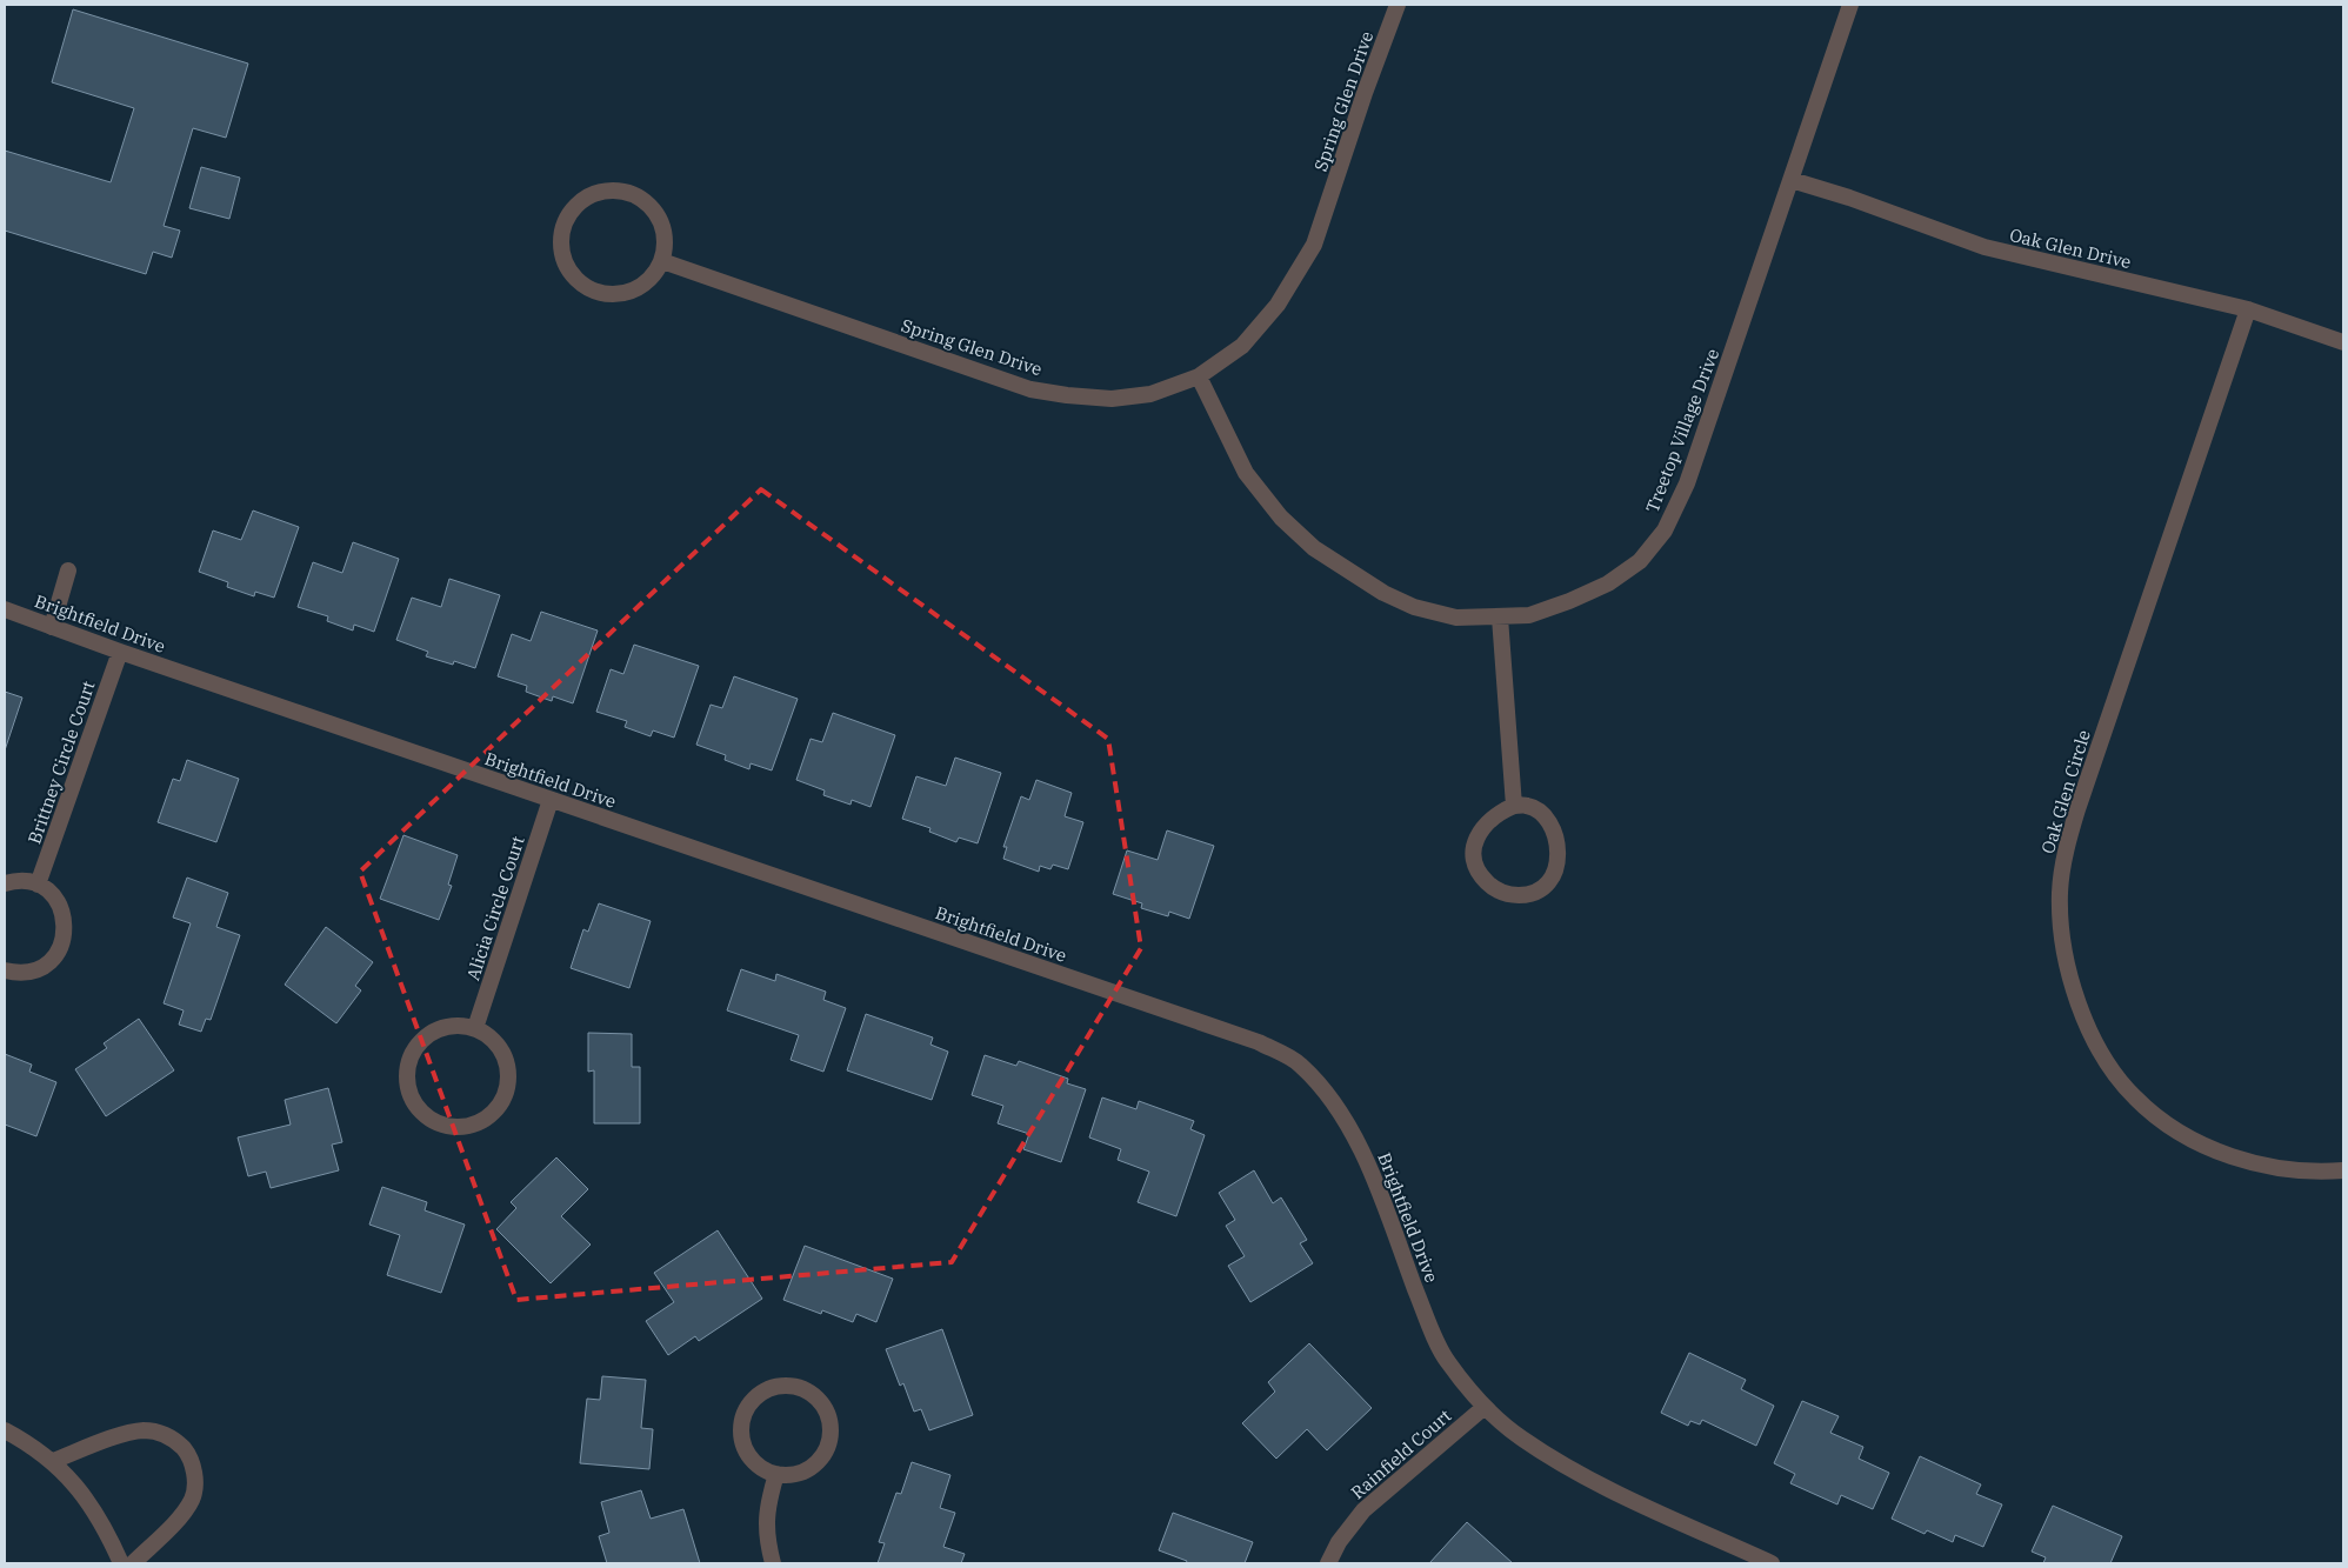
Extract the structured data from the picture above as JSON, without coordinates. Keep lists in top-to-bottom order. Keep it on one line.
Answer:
{"streets":{"street":["Spring Glen Drive","Oak Glen Drive","Treetop Village Drive","Brightfield Drive","Brittney Circle Court","Oak Glen Circle","Alicia Circle Court","Rainfield Court"]},"crossings":[["Spring Glen Drive","Treetop Village Drive"],["Oak Glen Drive","Treetop Village Drive"],["Oak Glen Drive","Oak Glen Circle"],["Brightfield Drive","Brittney Circle Court"],["Brightfield Drive","Alicia Circle Court"],["Brightfield Drive","Rainfield Court"]]}
